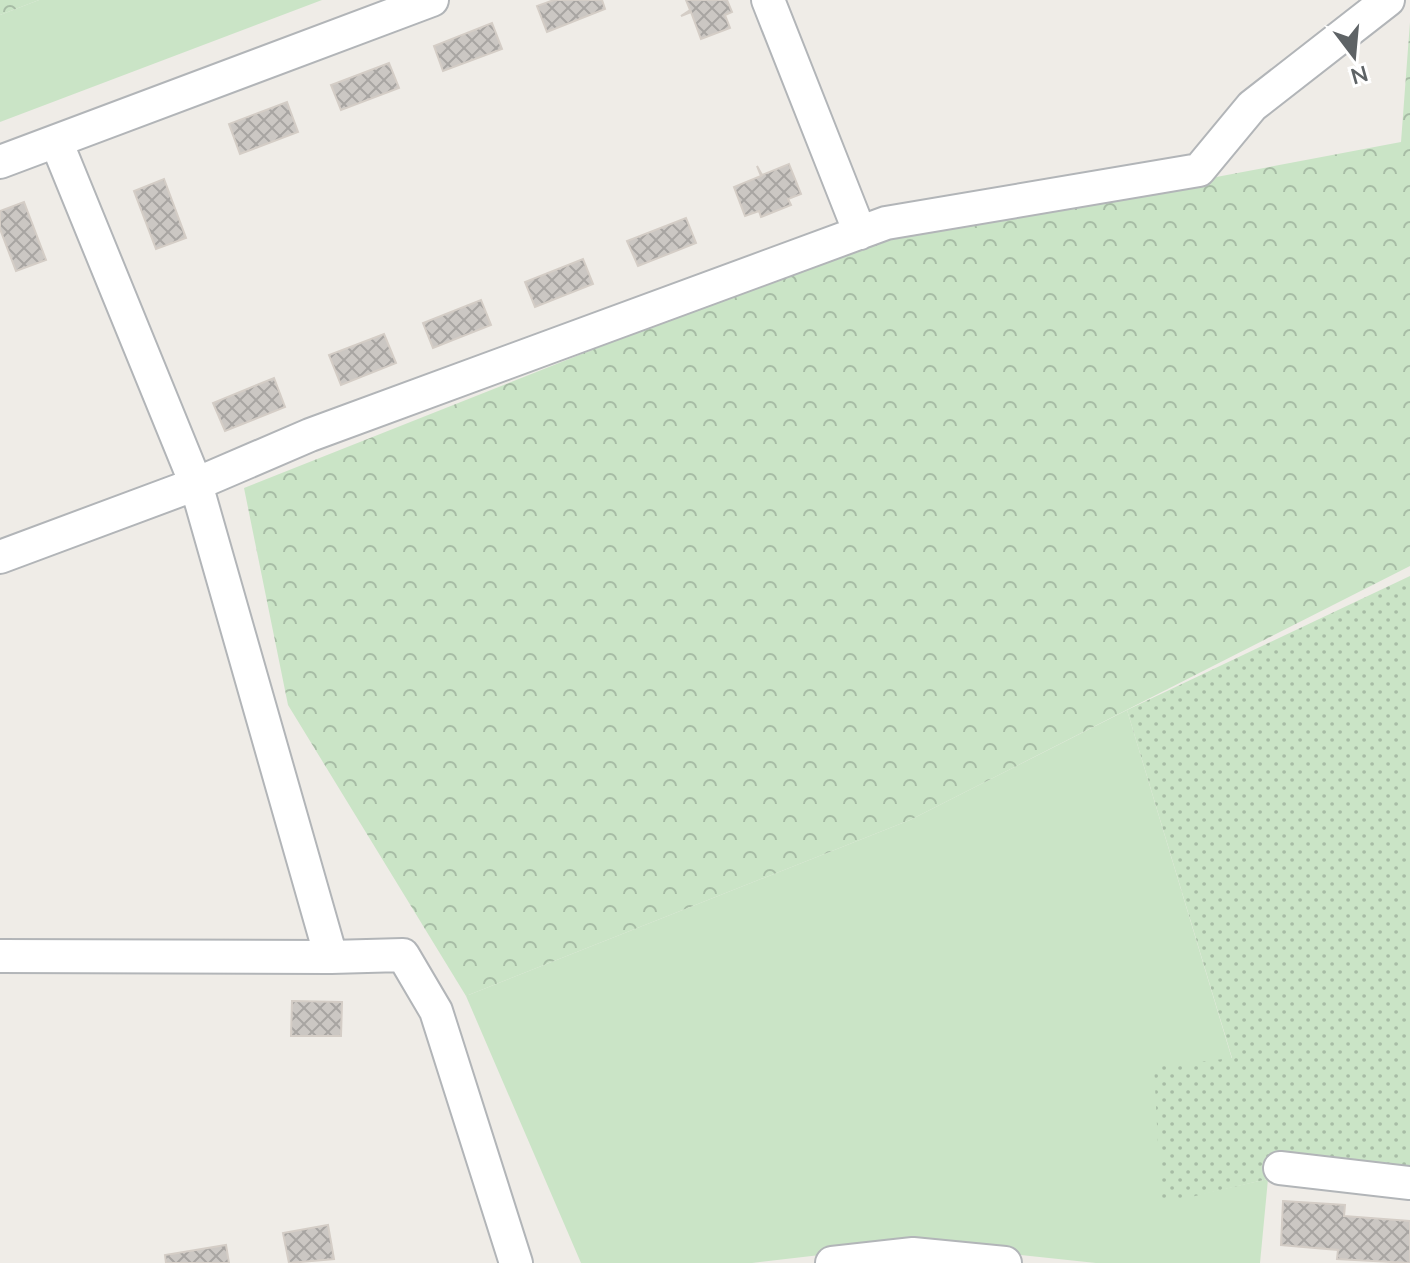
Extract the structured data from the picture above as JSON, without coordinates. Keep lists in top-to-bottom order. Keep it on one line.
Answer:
{"north":"bottom"}
